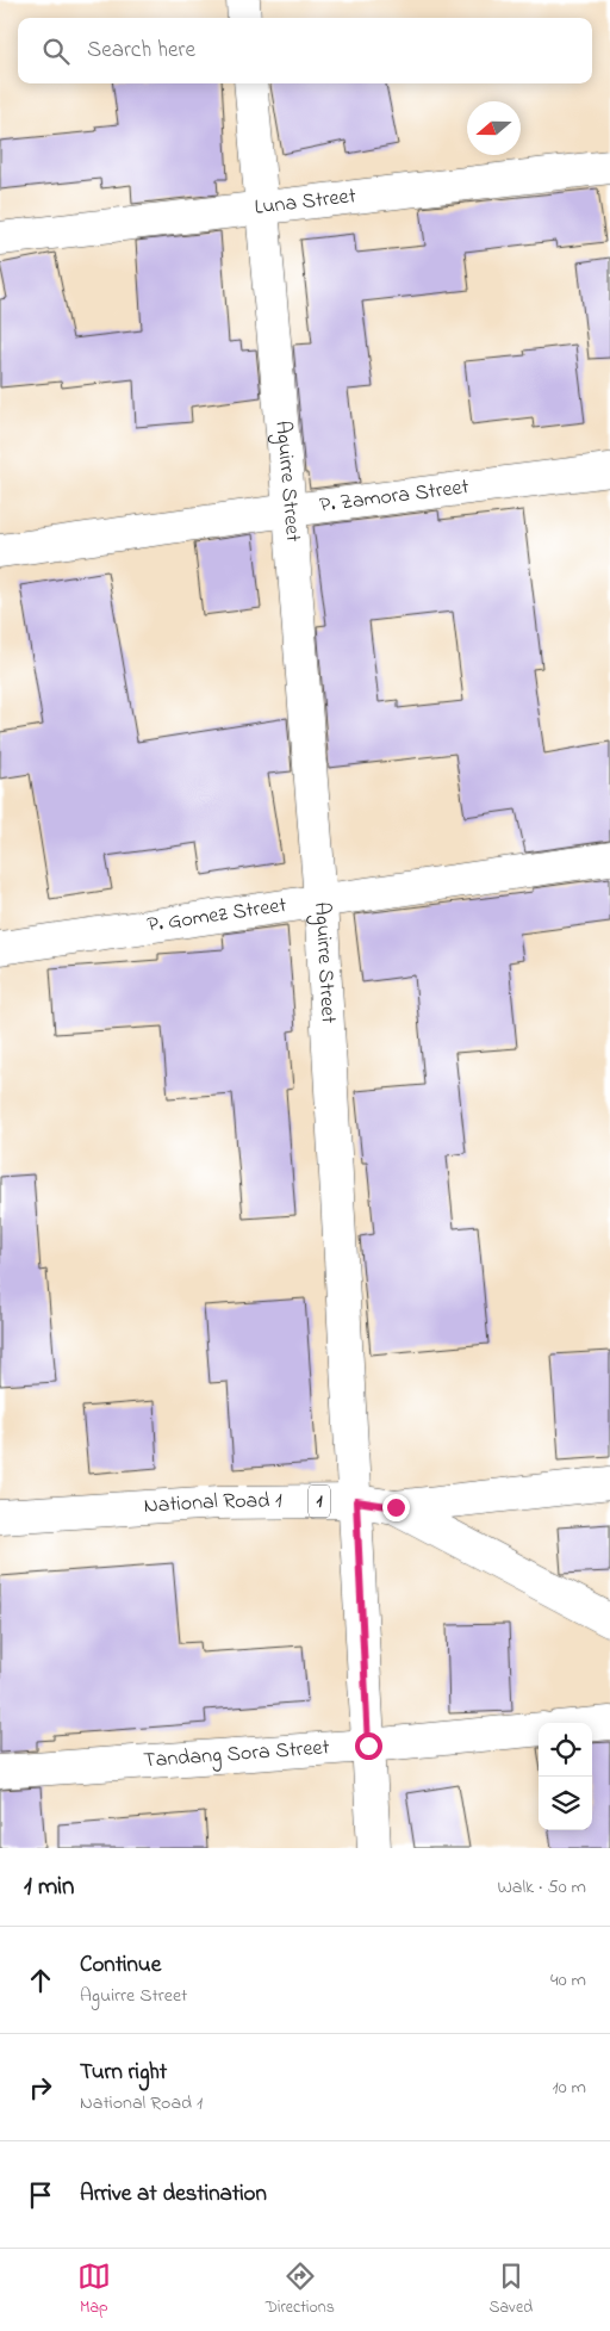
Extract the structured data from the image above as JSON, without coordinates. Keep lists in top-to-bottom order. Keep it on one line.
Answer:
{"streets":{"street":["Luna Street","Aguirre Street","P. Zamora Street","P. Gomez Street","1","National Road 1","Tandang Sora Street"]},"crossings":[["Luna Street","Aguirre Street"],["Aguirre Street","P. Zamora Street"],["Aguirre Street","P. Gomez Street"],["Aguirre Street","National Road 1"],["Aguirre Street","Tandang Sora Street"]],"north":"left","page":{"search":"Search here","heading":["1 min","Walk · 50 m"],"list":[["Continue","Aguirre Street","40 m"],["Turn right","National Road 1","10 m"],"Arrive at destination"],"nav":["Map","Directions","Saved"]}}
